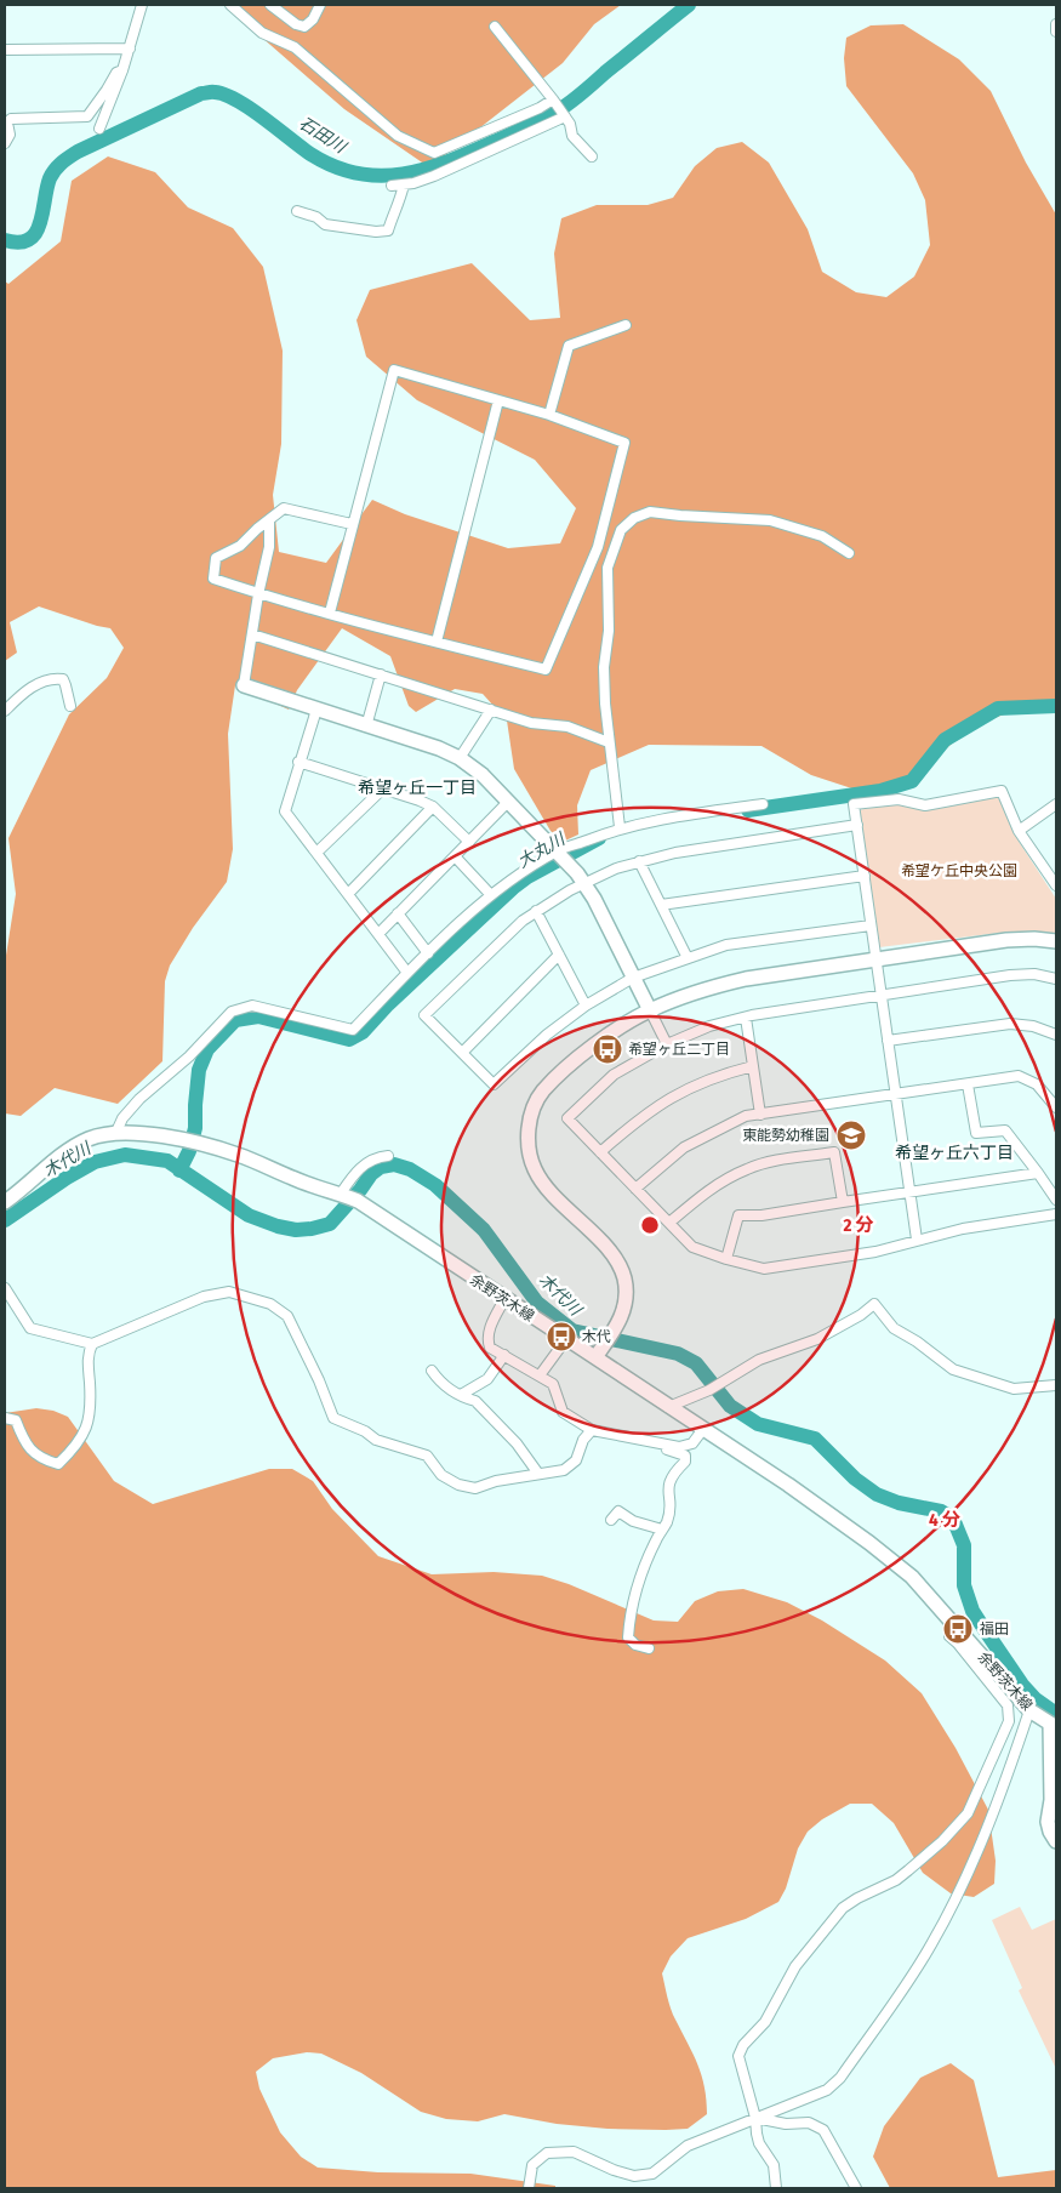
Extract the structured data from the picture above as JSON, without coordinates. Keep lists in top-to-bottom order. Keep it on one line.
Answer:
{"streets":{"street":["余野茨木線"]},"districts":["希望ヶ丘一丁目","希望ヶ丘六丁目"],"water":["石田川","大丸川","木代川"],"parks":["希望ケ丘中央公園"],"places":{"bus stop":["希望ヶ丘二丁目","木代","福田"],"school or university":["東能勢幼稚園"]},"rings":["2 分","4 分"]}
